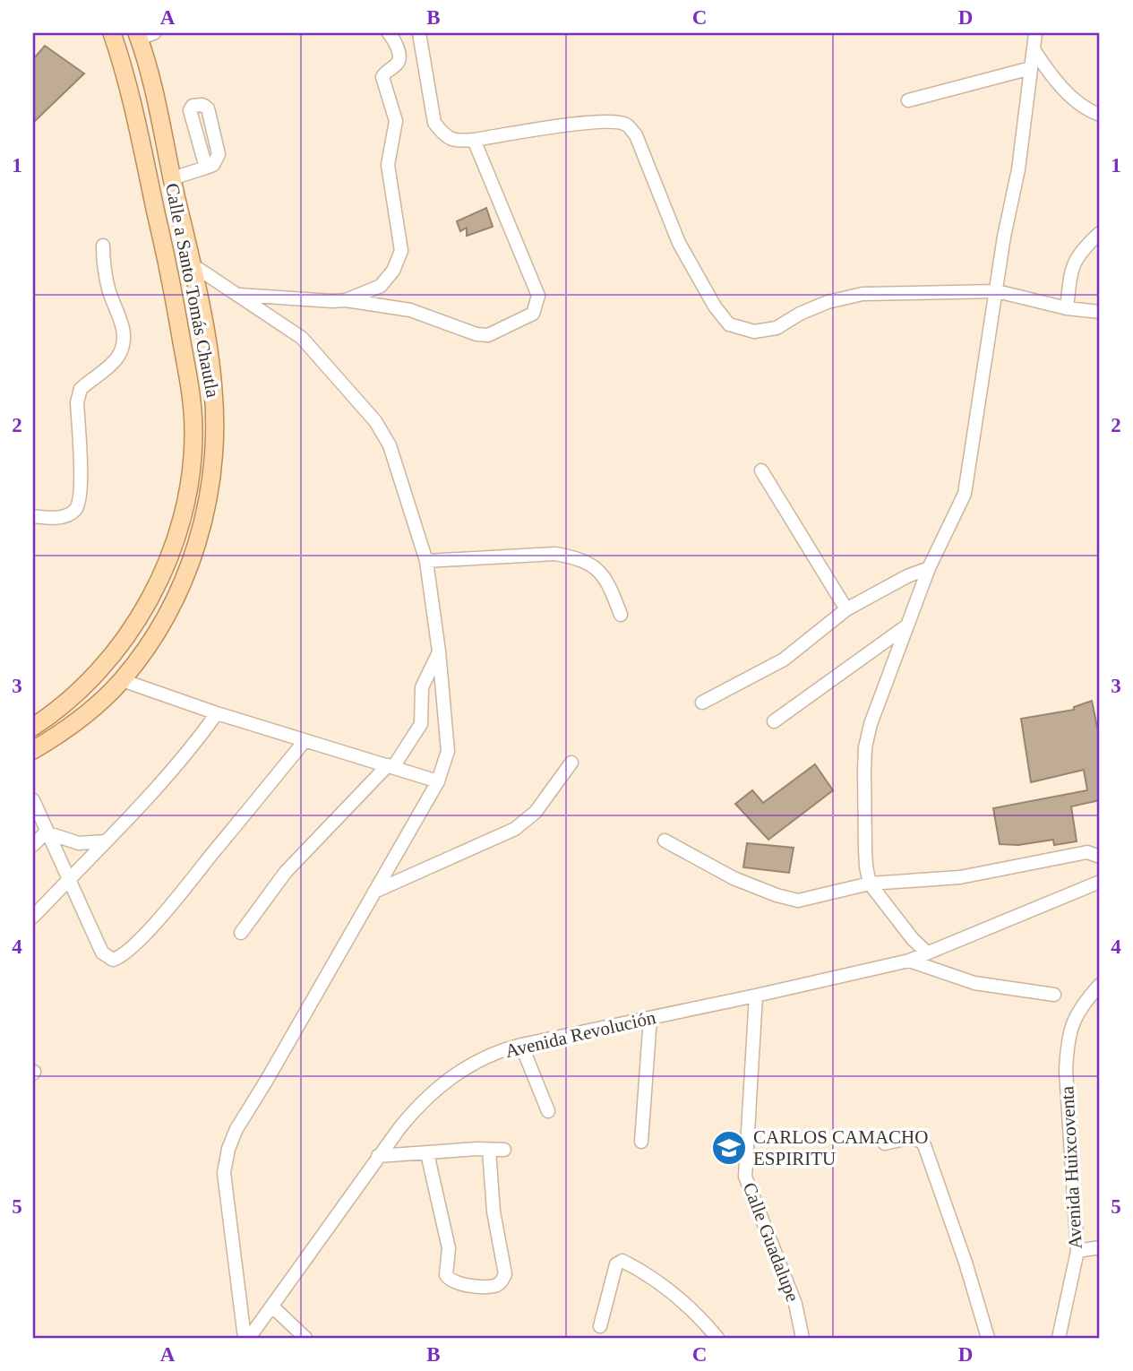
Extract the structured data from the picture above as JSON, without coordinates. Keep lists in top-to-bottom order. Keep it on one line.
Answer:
{"streets":{"main road":["Calle a Santo Tomás Chautla"],"street":["Avenida Revolución","Avenida Huixcoventa","Calle Guadalupe"]},"crossings":[["Avenida Revolución","Calle Guadalupe"]],"places":{"school or university":["CARLOS CAMACHO ESPIRITU"]},"grid":{"columns":["A","B","C","D"],"rows":["1","2","3","4","5"]}}
